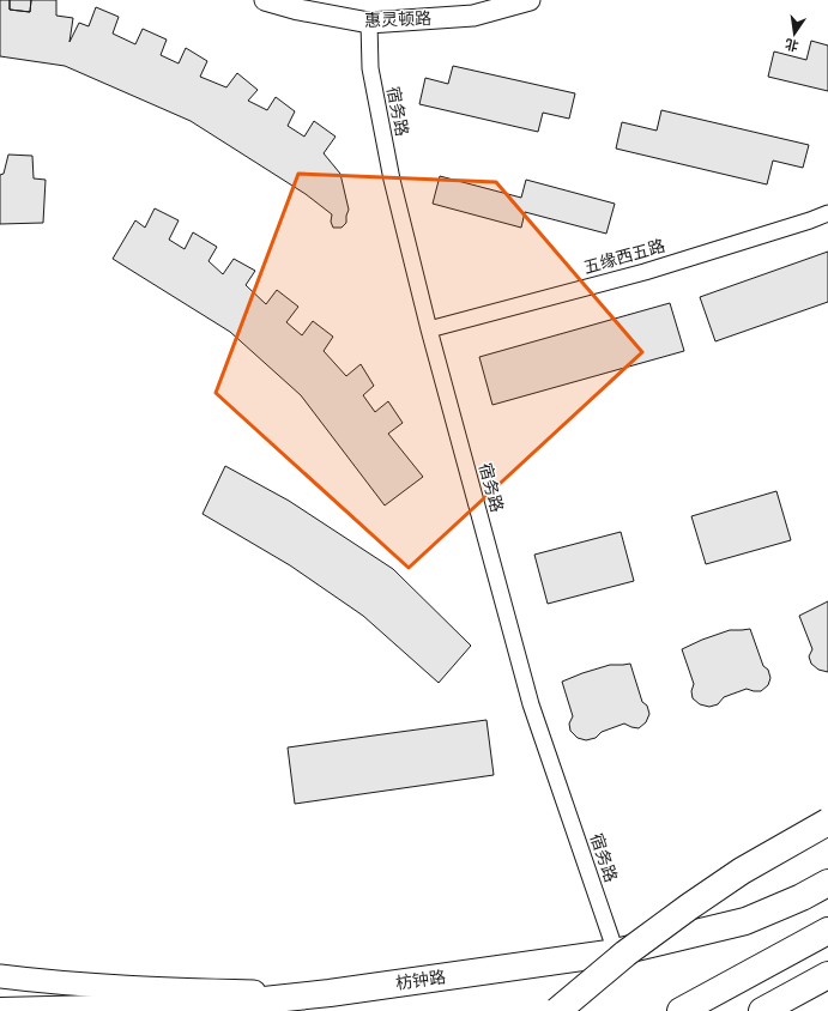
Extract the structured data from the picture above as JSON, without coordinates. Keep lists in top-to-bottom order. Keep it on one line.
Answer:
{"streets":{"highway":["枋钟路"],"street":["惠灵顿路","宿务路","五缘西五路"]},"crossings":[["惠灵顿路","宿务路"],["宿务路","五缘西五路"],["宿务路","枋钟路"]],"north":"bottom"}
